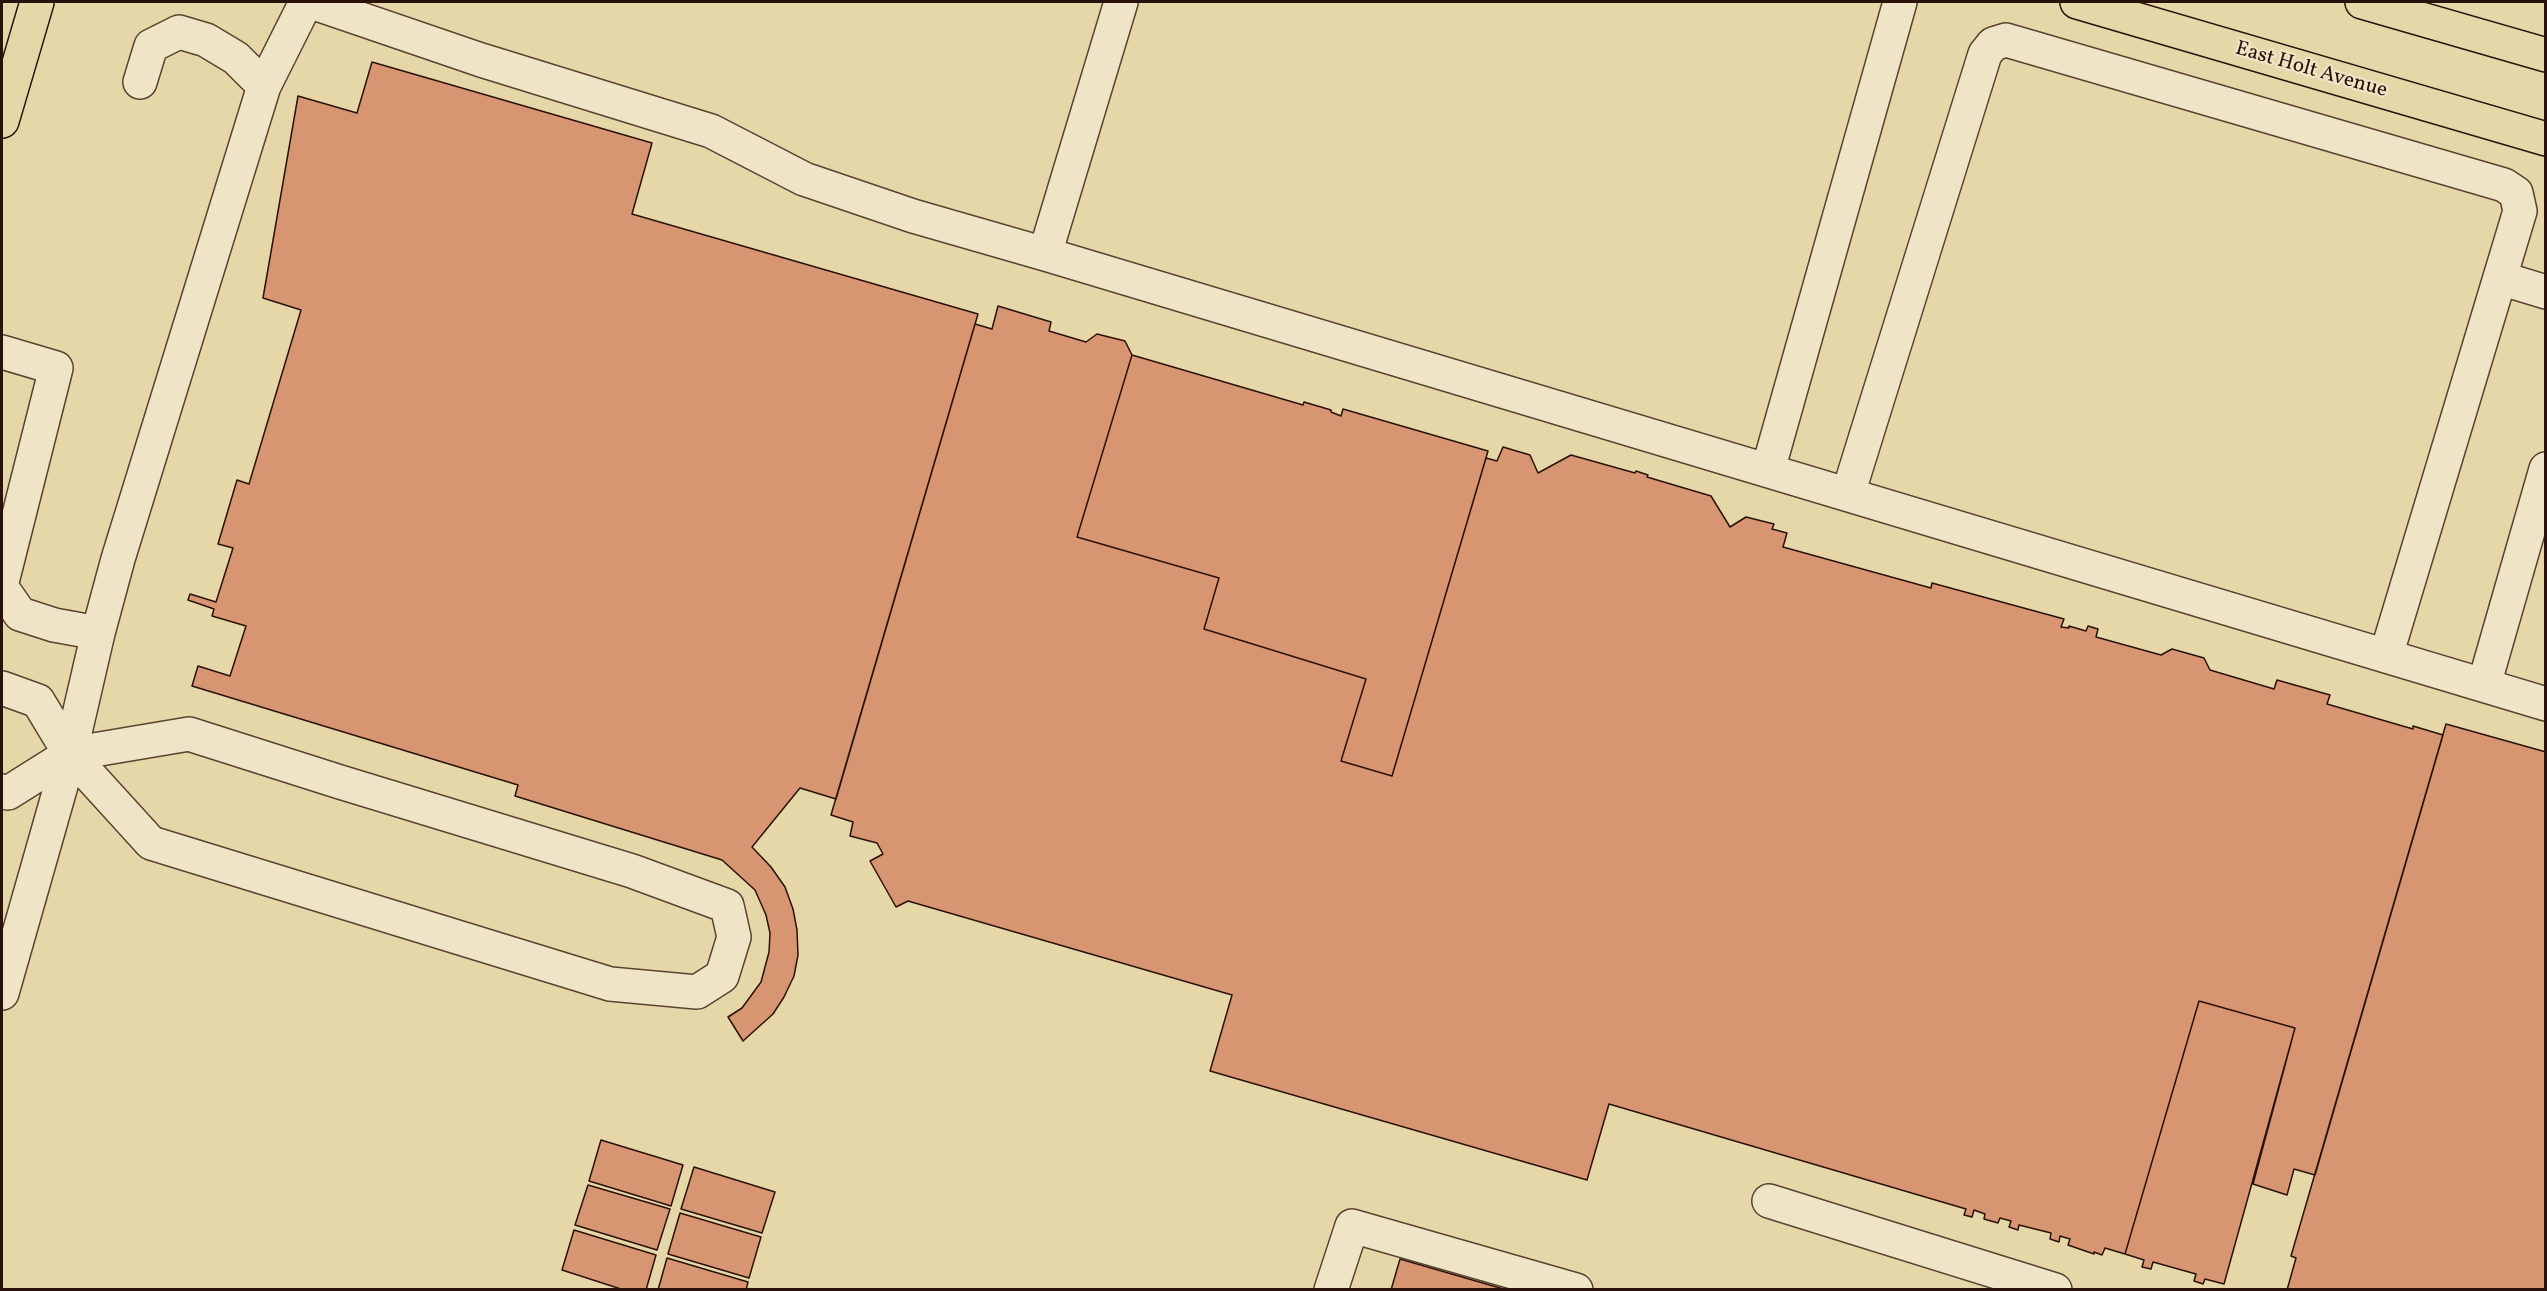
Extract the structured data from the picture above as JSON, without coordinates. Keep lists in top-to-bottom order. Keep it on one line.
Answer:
{"streets":{"main road":["East Holt Avenue"]}}
